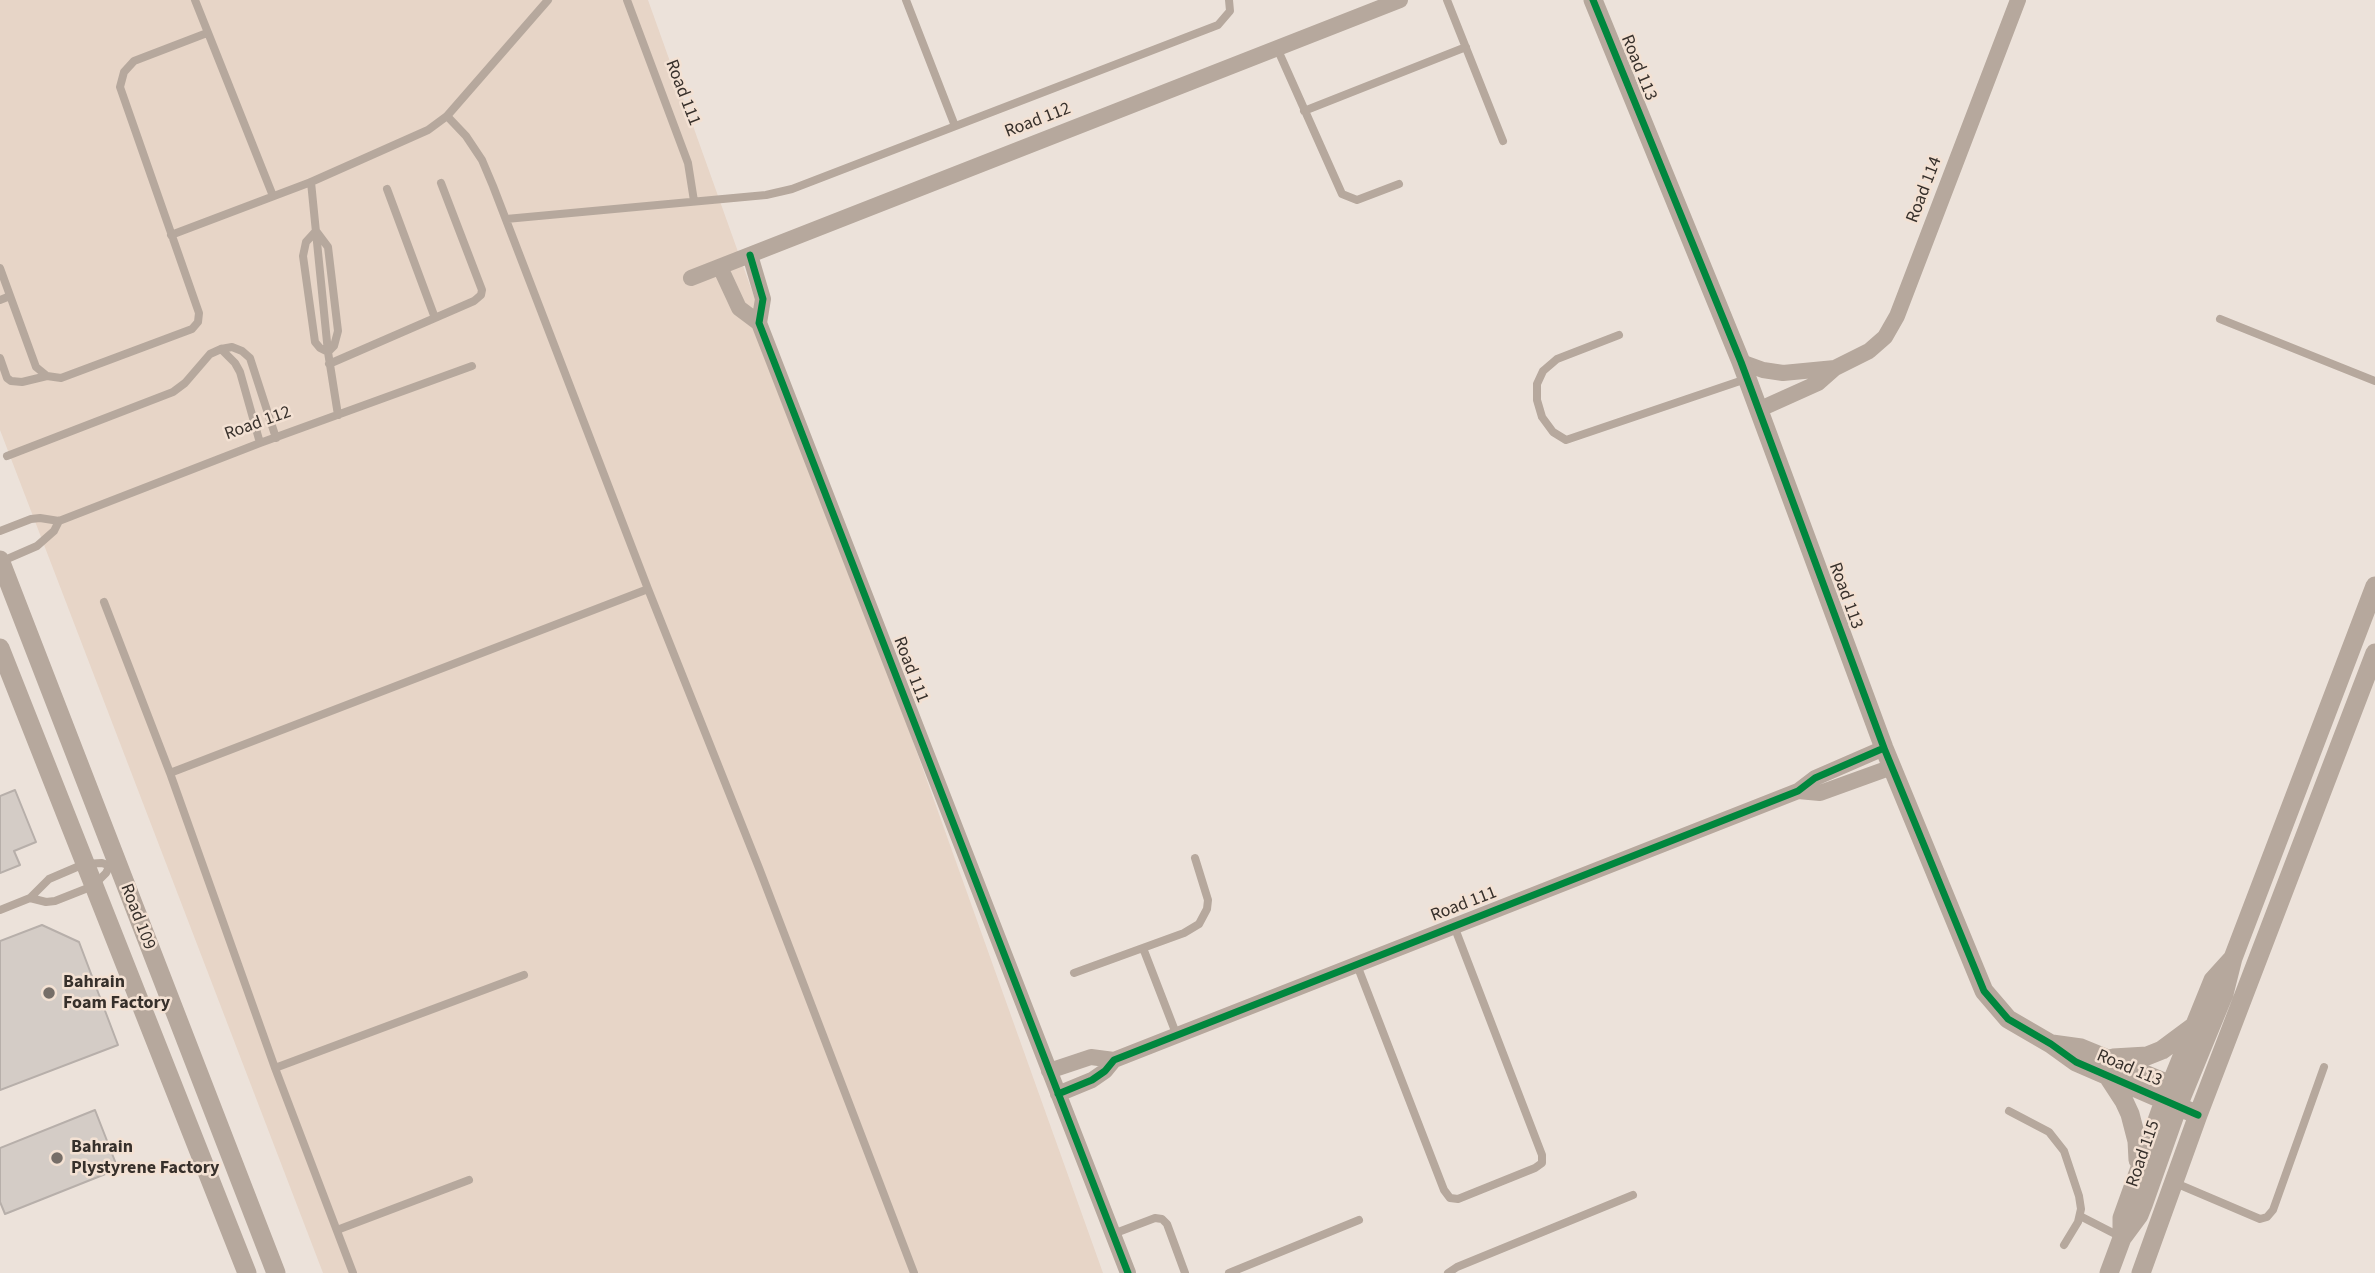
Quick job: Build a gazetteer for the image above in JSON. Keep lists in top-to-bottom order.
{
  "streets": {
    "street": [
      "Road 113",
      "Road 111",
      "Road 112",
      "Road 114",
      "Road 109",
      "Road 115"
    ]
  },
  "crossings": [
    ["Road 113", "Road 111"],
    ["Road 113", "Road 114"],
    ["Road 113", "Road 115"],
    ["Road 111", "Road 112"],
    ["Road 112", "Road 109"]
  ],
  "places": ["Bahrain Foam Factory", "Bahrain Plystyrene Factory"]
}
